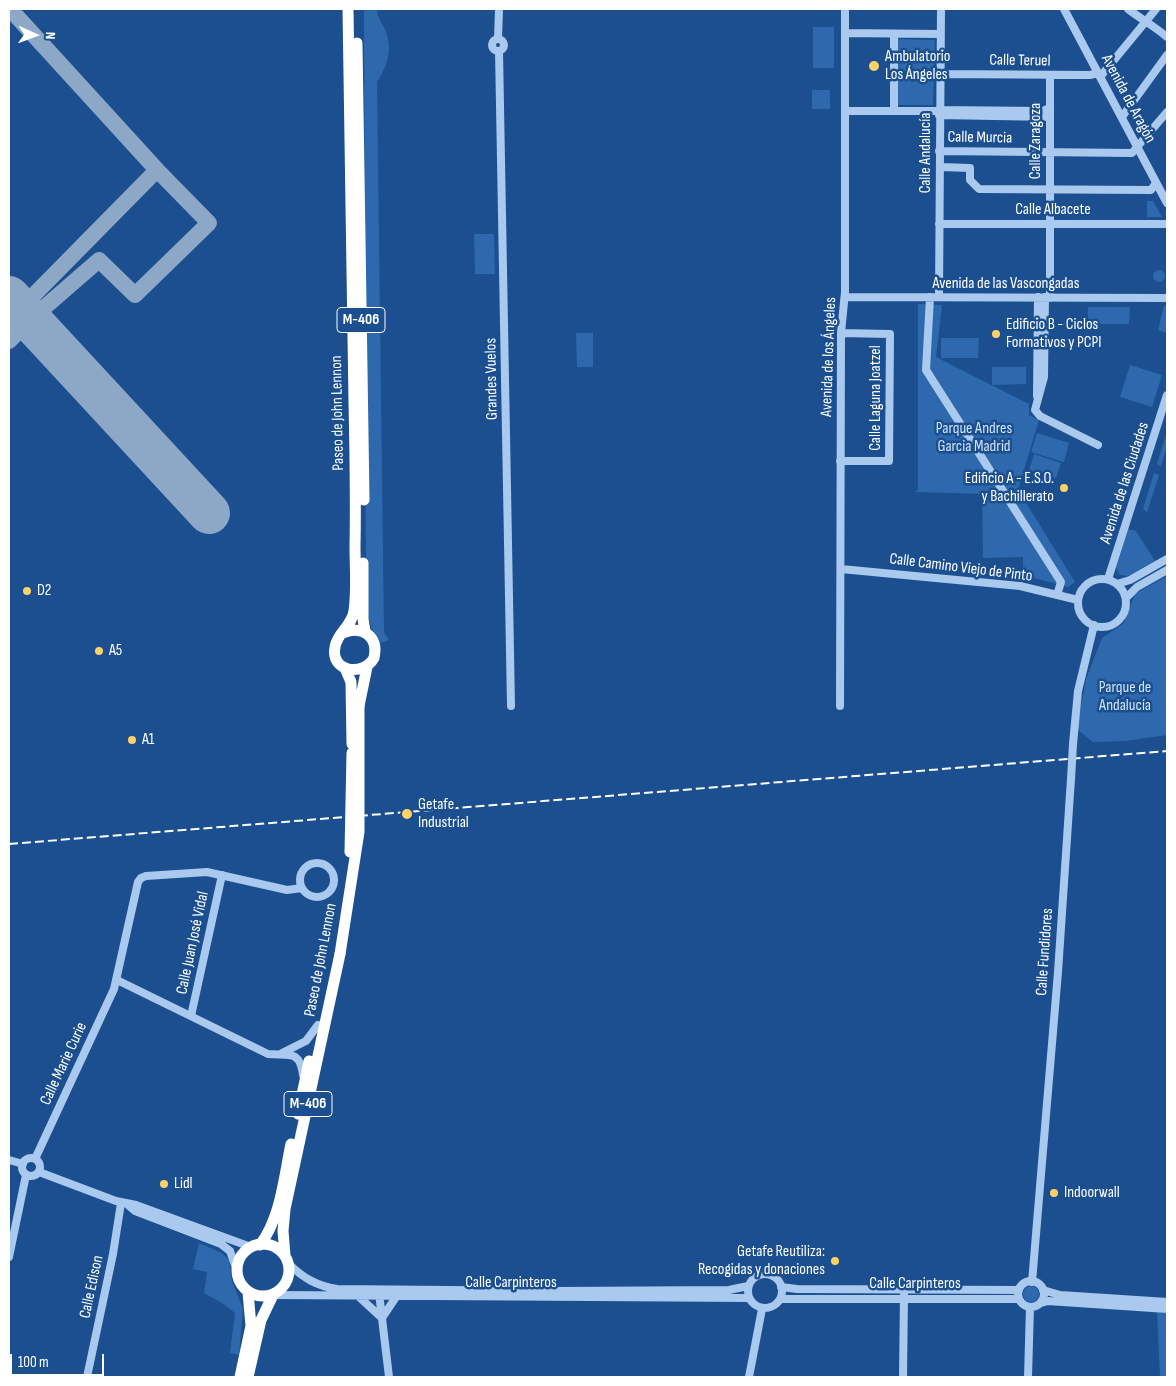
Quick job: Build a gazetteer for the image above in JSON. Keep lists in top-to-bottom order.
{
  "streets": {
    "highway": ["M-406", "Paseo de John Lennon"],
    "street": [
      "Calle Teruel",
      "Avenida de Aragón",
      "Calle Murcia",
      "Calle Zaragoza",
      "Calle Andalucía",
      "Calle Albacete",
      "Avenida de las Vascongadas",
      "Avenida de los Ángeles",
      "Grandes Vuelos",
      "Calle Laguna Joatzel",
      "Avenida de las Ciudades",
      "Calle Camino Viejo de Pinto",
      "Calle Juan José Vidal",
      "Calle Fundidores",
      "Calle Marie Curie",
      "Calle Carpinteros",
      "Calle Edison"
    ]
  },
  "crossings": [
    ["Calle Teruel", "Avenida de Aragón"],
    ["Calle Teruel", "Calle Zaragoza"],
    ["Calle Teruel", "Calle Andalucía"],
    ["Avenida de Aragón", "Calle Murcia"],
    ["Calle Murcia", "Calle Zaragoza"],
    ["Calle Murcia", "Calle Andalucía"],
    ["Calle Zaragoza", "Calle Albacete"],
    ["Calle Zaragoza", "Avenida de las Vascongadas"],
    ["Calle Andalucía", "Calle Albacete"],
    ["Calle Andalucía", "Avenida de las Vascongadas"],
    ["Avenida de las Vascongadas", "Avenida de los Ángeles"],
    ["M-406", "Paseo de John Lennon"],
    ["M-406", "Calle Carpinteros"],
    ["Avenida de los Ángeles", "Calle Laguna Joatzel"],
    ["Avenida de los Ángeles", "Calle Camino Viejo de Pinto"],
    ["Paseo de John Lennon", "Calle Carpinteros"],
    ["Avenida de las Ciudades", "Calle Camino Viejo de Pinto"],
    ["Avenida de las Ciudades", "Calle Fundidores"],
    ["Calle Camino Viejo de Pinto", "Calle Fundidores"],
    ["Calle Juan José Vidal", "Calle Marie Curie"],
    ["Calle Fundidores", "Calle Carpinteros"]
  ],
  "parks": ["Parque Andres Garcia Madrid", "Parque de Andalucía"],
  "places": [
    "Ambulatorio Los Ángeles",
    "Edificio B - Ciclos Formativos y PCPI",
    "Edificio A - E.S.O. y Bachillerato",
    "D2",
    "A5",
    "A1",
    "Getafe Industrial",
    "Lidl",
    "Indoorwall",
    "Getafe Reutiliza: Recogidas y donaciones"
  ],
  "scale_bar": "100 m",
  "north": "right"
}
